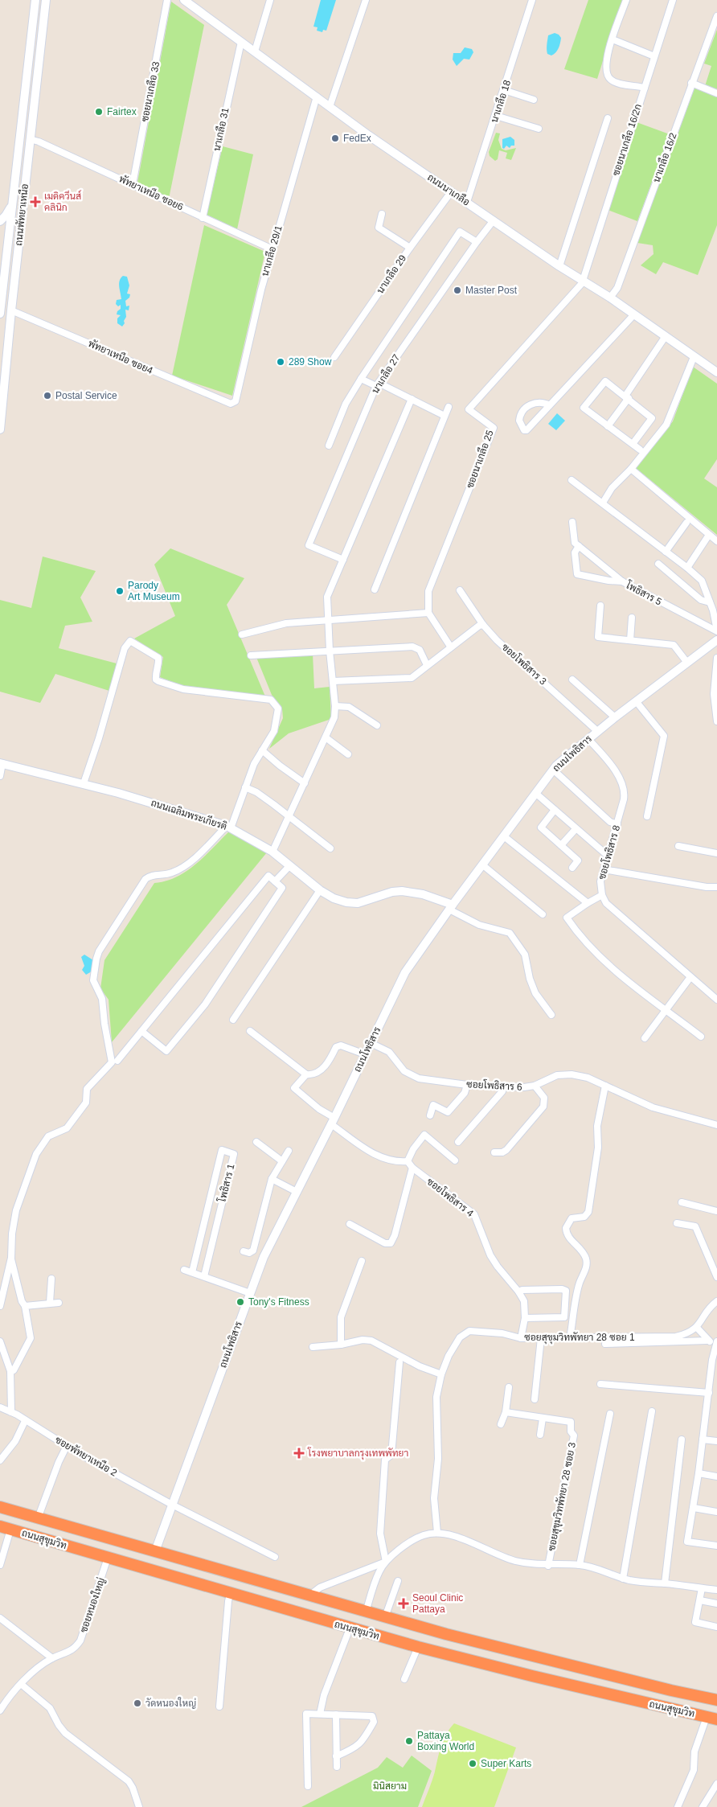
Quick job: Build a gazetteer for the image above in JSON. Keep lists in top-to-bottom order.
{
  "streets": {
    "highway": ["ถนนสุขุมวิท"],
    "street": [
      "ซอยนาเกลือ 33",
      "นาเกลือ 18",
      "นาเกลือ 31",
      "ซอยนาเกลือ 16/2ก",
      "นาเกลือ 16/2",
      "ถนนนาเกลือ",
      "พัทยาเหนือ ซอย6",
      "ถนนพัทยาเหนือ",
      "นาเกลือ 29/1",
      "นาเกลือ 29",
      "พัทยาเหนือ ซอย4",
      "นาเกลือ 27",
      "ซอยนาเกลือ 25",
      "โพธิสาร 5",
      "ซอยโพธิสาร 3",
      "ถนนโพธิสาร",
      "ถนนเฉลิมพระเกียรติ",
      "ซอยโพธิสาร 8",
      "ซอยโพธิสาร 6",
      "โพธิสาร 1",
      "ซอยโพธิสาร 4",
      "ซอยสุขุมวิทพัทยา 28 ซอย 1",
      "ซอยพัทยาเหนือ 2",
      "ซอยสุขุมวิทพัทยา 28 ซอย 3",
      "ซอยหนองใหญ่"
    ]
  },
  "crossings": [
    ["ซอยนาเกลือ 33", "พัทยาเหนือ ซอย6"],
    ["นาเกลือ 18", "ถนนนาเกลือ"],
    ["นาเกลือ 31", "ถนนนาเกลือ"],
    ["นาเกลือ 31", "พัทยาเหนือ ซอย6"],
    ["ซอยนาเกลือ 16/2ก", "ถนนนาเกลือ"],
    ["ซอยนาเกลือ 16/2ก", "ซอยนาเกลือ 25"],
    ["นาเกลือ 16/2", "ถนนนาเกลือ"],
    ["ถนนนาเกลือ", "นาเกลือ 29/1"],
    ["ถนนนาเกลือ", "นาเกลือ 29"],
    ["ถนนนาเกลือ", "นาเกลือ 27"],
    ["ถนนนาเกลือ", "ซอยนาเกลือ 25"],
    ["พัทยาเหนือ ซอย6", "ถนนพัทยาเหนือ"],
    ["พัทยาเหนือ ซอย6", "นาเกลือ 29/1"],
    ["ถนนพัทยาเหนือ", "พัทยาเหนือ ซอย4"],
    ["นาเกลือ 29/1", "พัทยาเหนือ ซอย4"],
    ["ซอยโพธิสาร 3", "ถนนโพธิสาร"],
    ["ถนนโพธิสาร", "ถนนเฉลิมพระเกียรติ"],
    ["ถนนโพธิสาร", "ซอยโพธิสาร 8"],
    ["ถนนโพธิสาร", "ซอยโพธิสาร 6"],
    ["ถนนโพธิสาร", "ซอยพัทยาเหนือ 2"],
    ["ถนนโพธิสาร", "ถนนสุขุมวิท"],
    ["ซอยโพธิสาร 4", "ซอยสุขุมวิทพัทยา 28 ซอย 1"],
    ["ถนนสุขุมวิท", "ซอยหนองใหญ่"]
  ],
  "parks": ["มินิสยาม"],
  "places": {
    "other": [
      "Fairtex",
      "FedEx",
      "Master Post",
      "289 Show",
      "Postal Service",
      "Parody Art Museum",
      "Tony's Fitness",
      "วัดหนองใหญ่",
      "Pattaya Boxing World",
      "Super Karts"
    ],
    "health": ["เมดิควีนส์ คลินิก", "โรงพยาบาลกรุงเทพพัทยา", "Seoul Clinic Pattaya"]
  }
}
